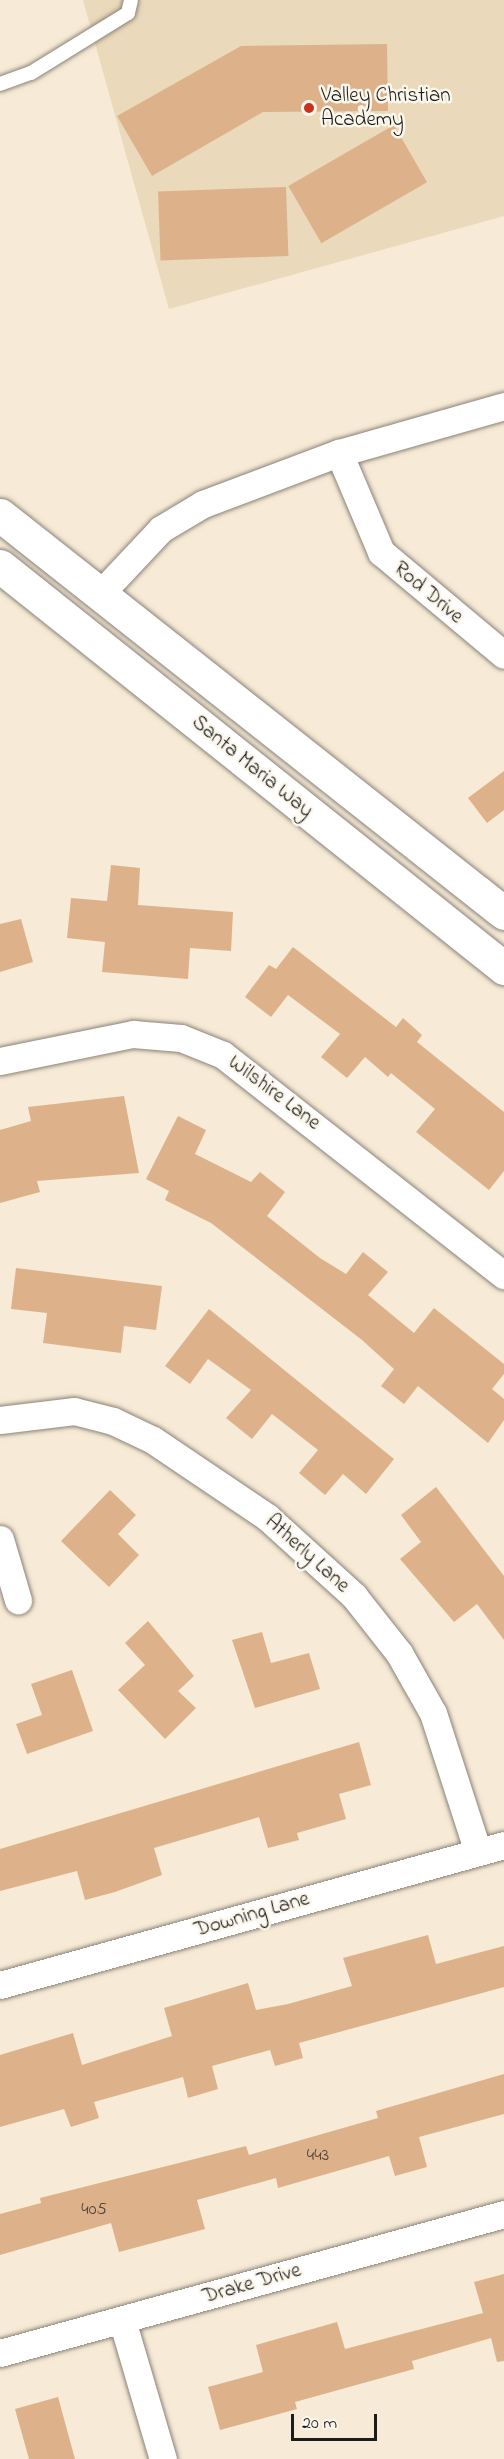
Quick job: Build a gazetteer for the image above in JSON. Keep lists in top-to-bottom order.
{
  "streets": {
    "main road": ["Santa Maria Way"],
    "street": [
      "Rod Drive",
      "Wilshire Lane",
      "Atherly Lane",
      "Downing Lane",
      "Drake Drive"
    ]
  },
  "crossings": [
    ["Atherly Lane", "Downing Lane"]
  ],
  "places": ["Valley Christian Academy"],
  "house_numbers": ["443", "405"],
  "scale_bar": "20 m"
}
